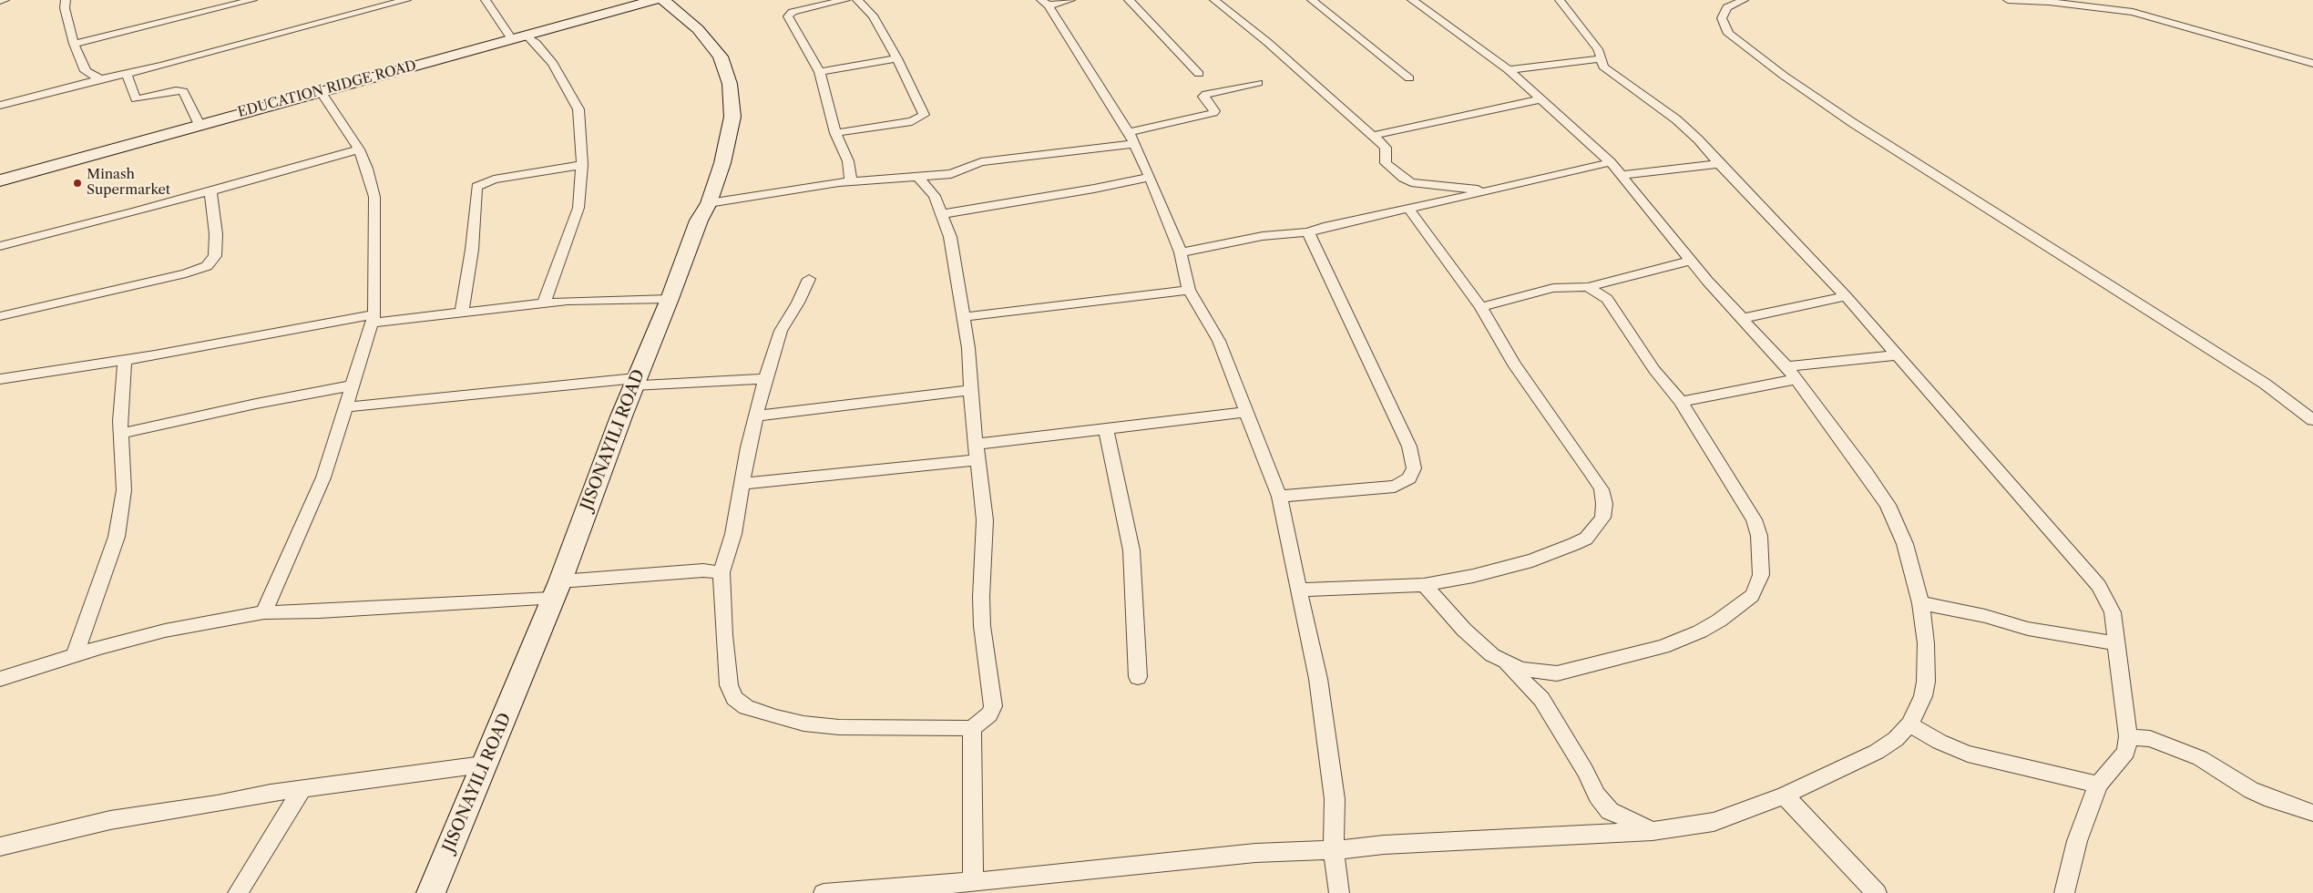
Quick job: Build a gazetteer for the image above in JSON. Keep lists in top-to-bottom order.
{
  "streets": {
    "street": ["EDUCATION RIDGE ROAD", "JISONAYILI ROAD"]
  },
  "places": ["Minash Supermarket"]
}
